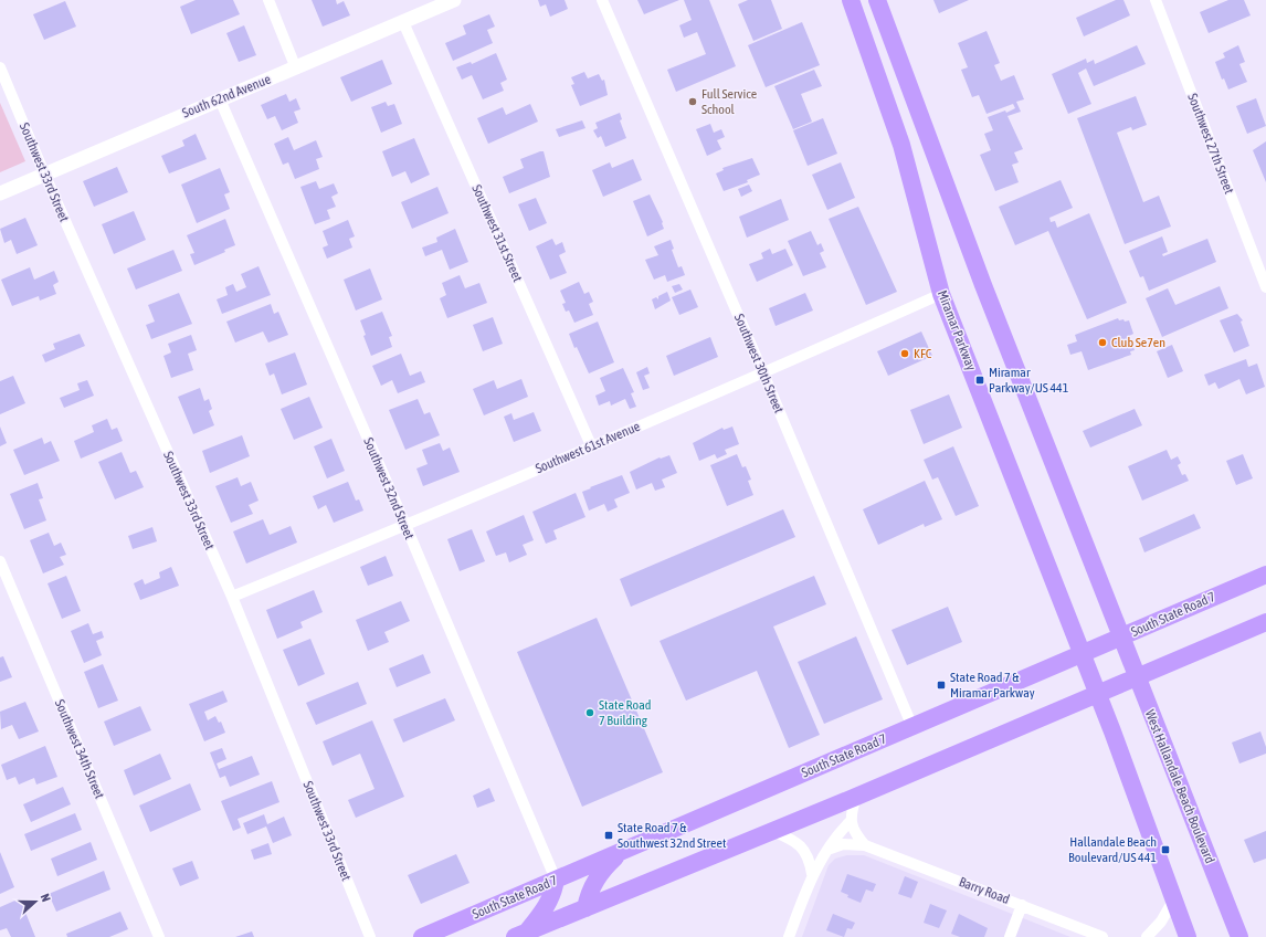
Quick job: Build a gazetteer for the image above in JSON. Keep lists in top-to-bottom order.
{
  "streets": {
    "main road": ["Miramar Parkway", "South State Road 7", "West Hallandale Beach Boulevard"],
    "street": [
      "South 62nd Avenue",
      "Southwest 27th Street",
      "Southwest 33rd Street",
      "Southwest 31st Street",
      "Southwest 30th Street",
      "Southwest 61st Avenue",
      "Southwest 32nd Street",
      "Southwest 34th Street",
      "Barry Road"
    ]
  },
  "crossings": [
    ["South 62nd Avenue", "Southwest 33rd Street"],
    ["South 62nd Avenue", "Southwest 31st Street"],
    ["South 62nd Avenue", "Southwest 32nd Street"],
    ["Southwest 33rd Street", "Southwest 61st Avenue"],
    ["Southwest 31st Street", "Southwest 61st Avenue"],
    ["Miramar Parkway", "Southwest 61st Avenue"],
    ["Miramar Parkway", "South State Road 7"],
    ["Southwest 30th Street", "Southwest 61st Avenue"],
    ["Southwest 30th Street", "South State Road 7"],
    ["Southwest 61st Avenue", "Southwest 32nd Street"],
    ["Southwest 32nd Street", "South State Road 7"],
    ["South State Road 7", "West Hallandale Beach Boulevard"]
  ],
  "places": {
    "other": [
      "Full Service School",
      "Club Se7en",
      "KFC",
      "State Road 7 Building"
    ],
    "transit": [
      "Miramar Parkway/US 441",
      "State Road 7 & Miramar Parkway",
      "State Road 7 & Southwest 32nd Street",
      "Hallandale Beach Boulevard/US 441"
    ]
  },
  "north": "right"
}
